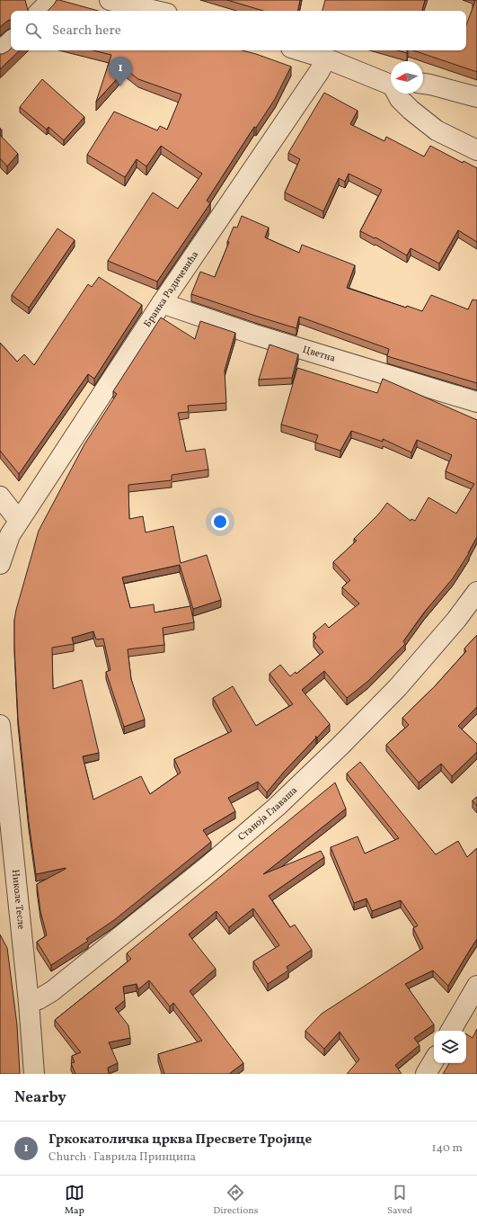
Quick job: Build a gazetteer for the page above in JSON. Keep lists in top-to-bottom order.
{
  "streets": {
    "street": [
      "Бранка Радичевића",
      "Цветна",
      "Станоја Главаша",
      "Николе Тесле"
    ]
  },
  "crossings": [
    ["Бранка Радичевића", "Цветна"],
    ["Станоја Главаша", "Николе Тесле"]
  ],
  "north": "left",
  "page": {
    "search": "Search here",
    "pins": "1",
    "heading": "Nearby",
    "list": [
      {
        "mark": "1",
        "name": "Гркокатоличка црква Пресвете Тројице",
        "note": "Church · Гаврила Принципа",
        "value": "140 m"
      }
    ],
    "nav": ["Map", "Directions", "Saved"]
  }
}
